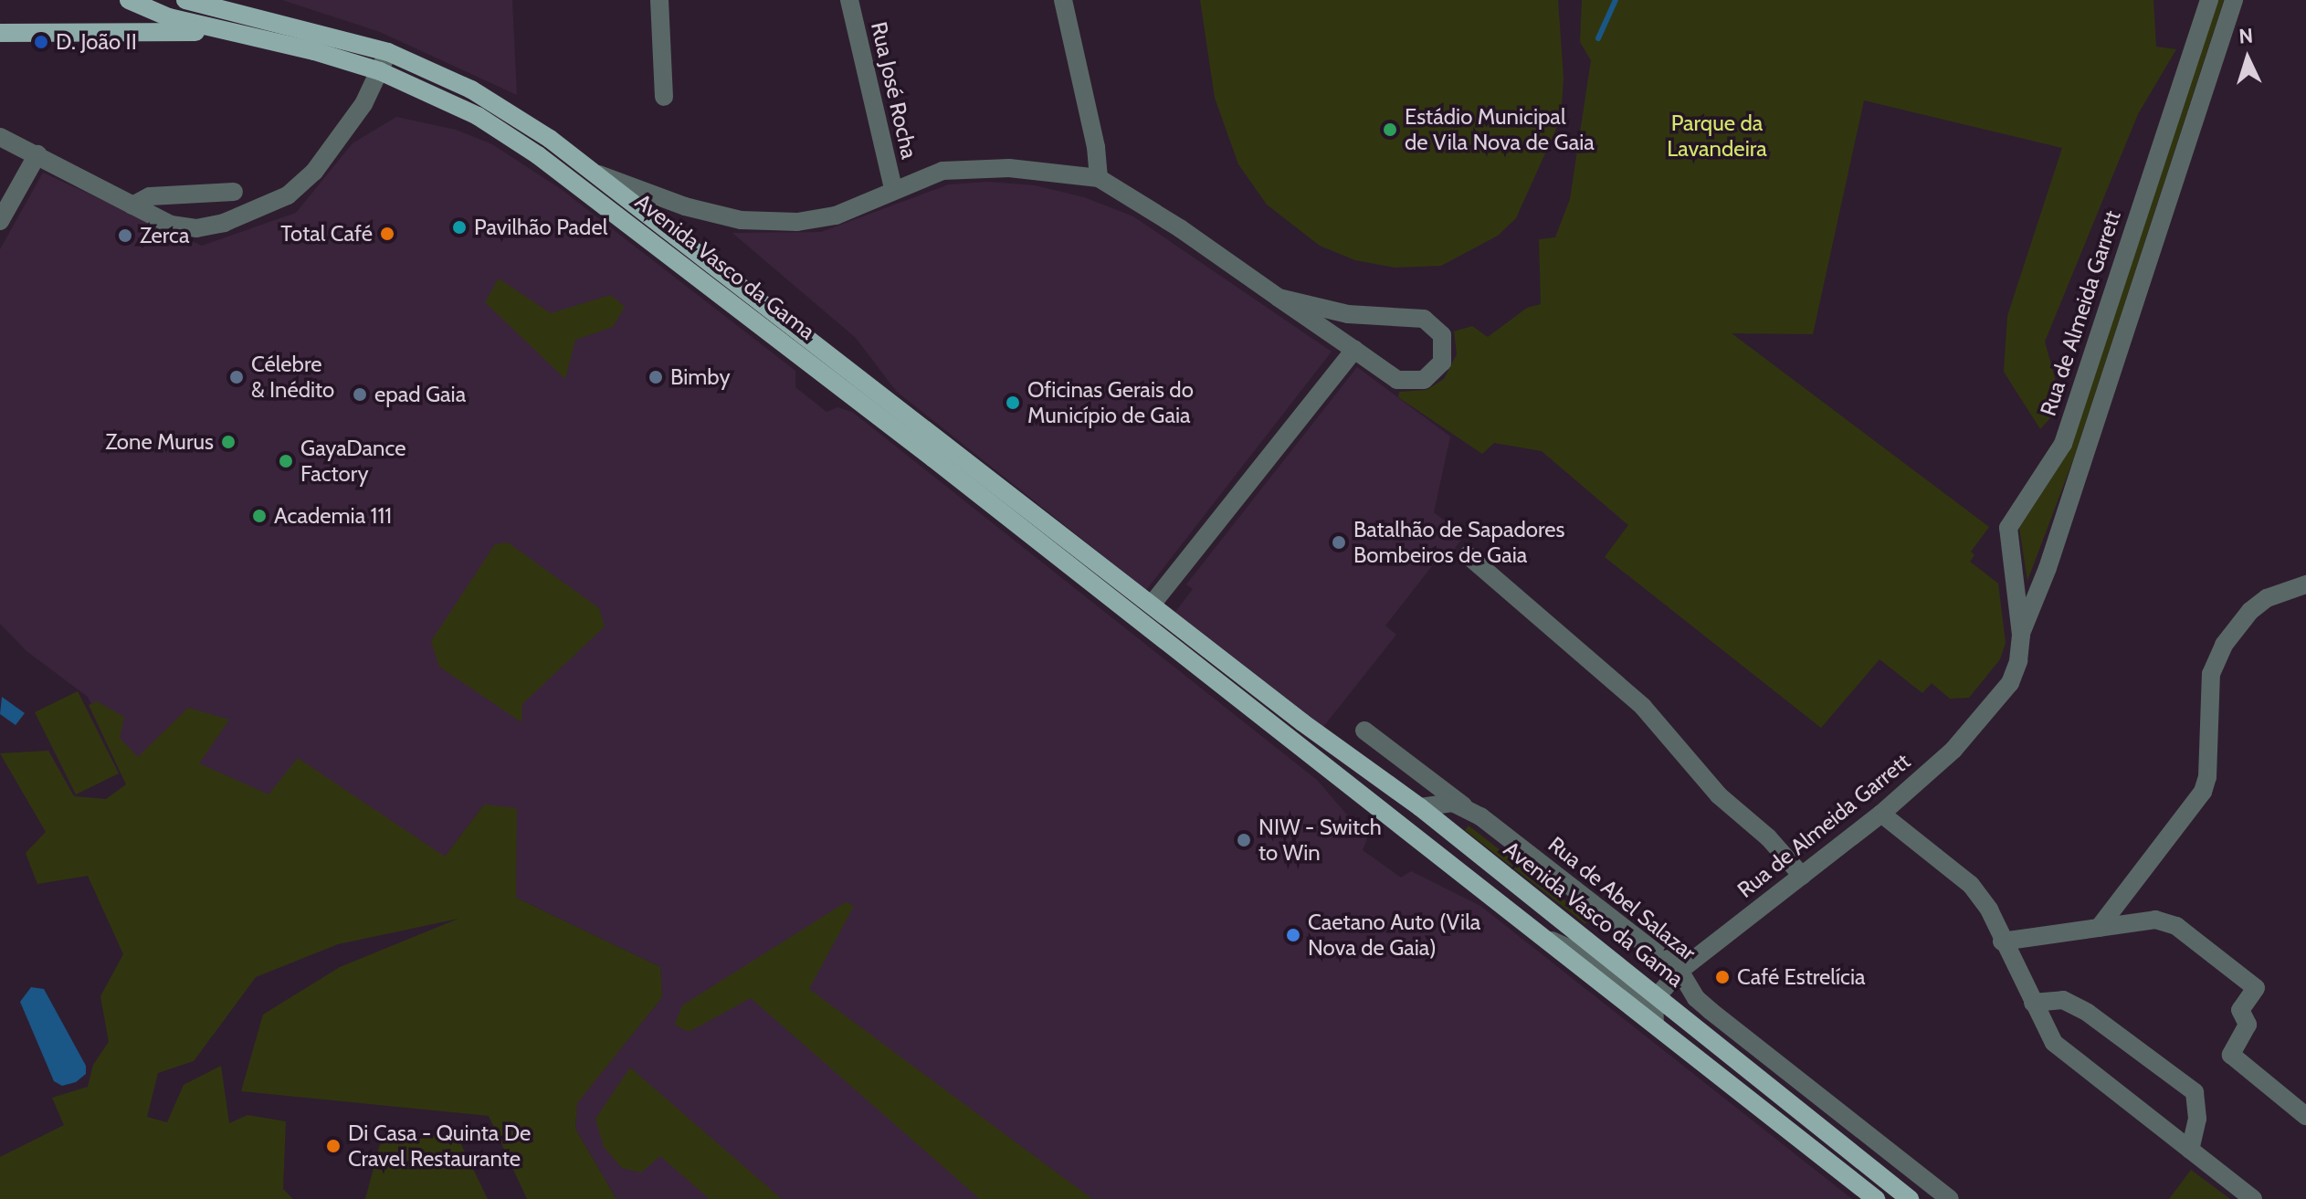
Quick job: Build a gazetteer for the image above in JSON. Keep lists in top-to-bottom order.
{
  "streets": {
    "main road": ["Avenida Vasco da Gama"],
    "street": ["Rua José Rocha", "Rua de Almeida Garrett", "Rua de Abel Salazar"]
  },
  "crossings": [
    ["Rua José Rocha", "Avenida Vasco da Gama"],
    ["Avenida Vasco da Gama", "Rua de Almeida Garrett"],
    ["Rua de Almeida Garrett", "Rua de Abel Salazar"]
  ],
  "parks": ["Parque da Lavandeira"],
  "places": [
    "D. João II",
    "Estádio Municipal de Vila Nova de Gaia",
    "Pavilhão Padel",
    "Total Café",
    "Zerca",
    "Célebre & Inédito",
    "Bimby",
    "epad Gaia",
    "Oficinas Gerais do Município de Gaia",
    "Zone Murus",
    "GayaDance Factory",
    "Academia 111",
    "Batalhão de Sapadores Bombeiros de Gaia",
    "NIW - Switch to Win",
    "Caetano Auto (Vila Nova de Gaia)",
    "Café Estrelícia",
    "Di Casa - Quinta De Cravel Restaurante"
  ],
  "north": "top"
}
